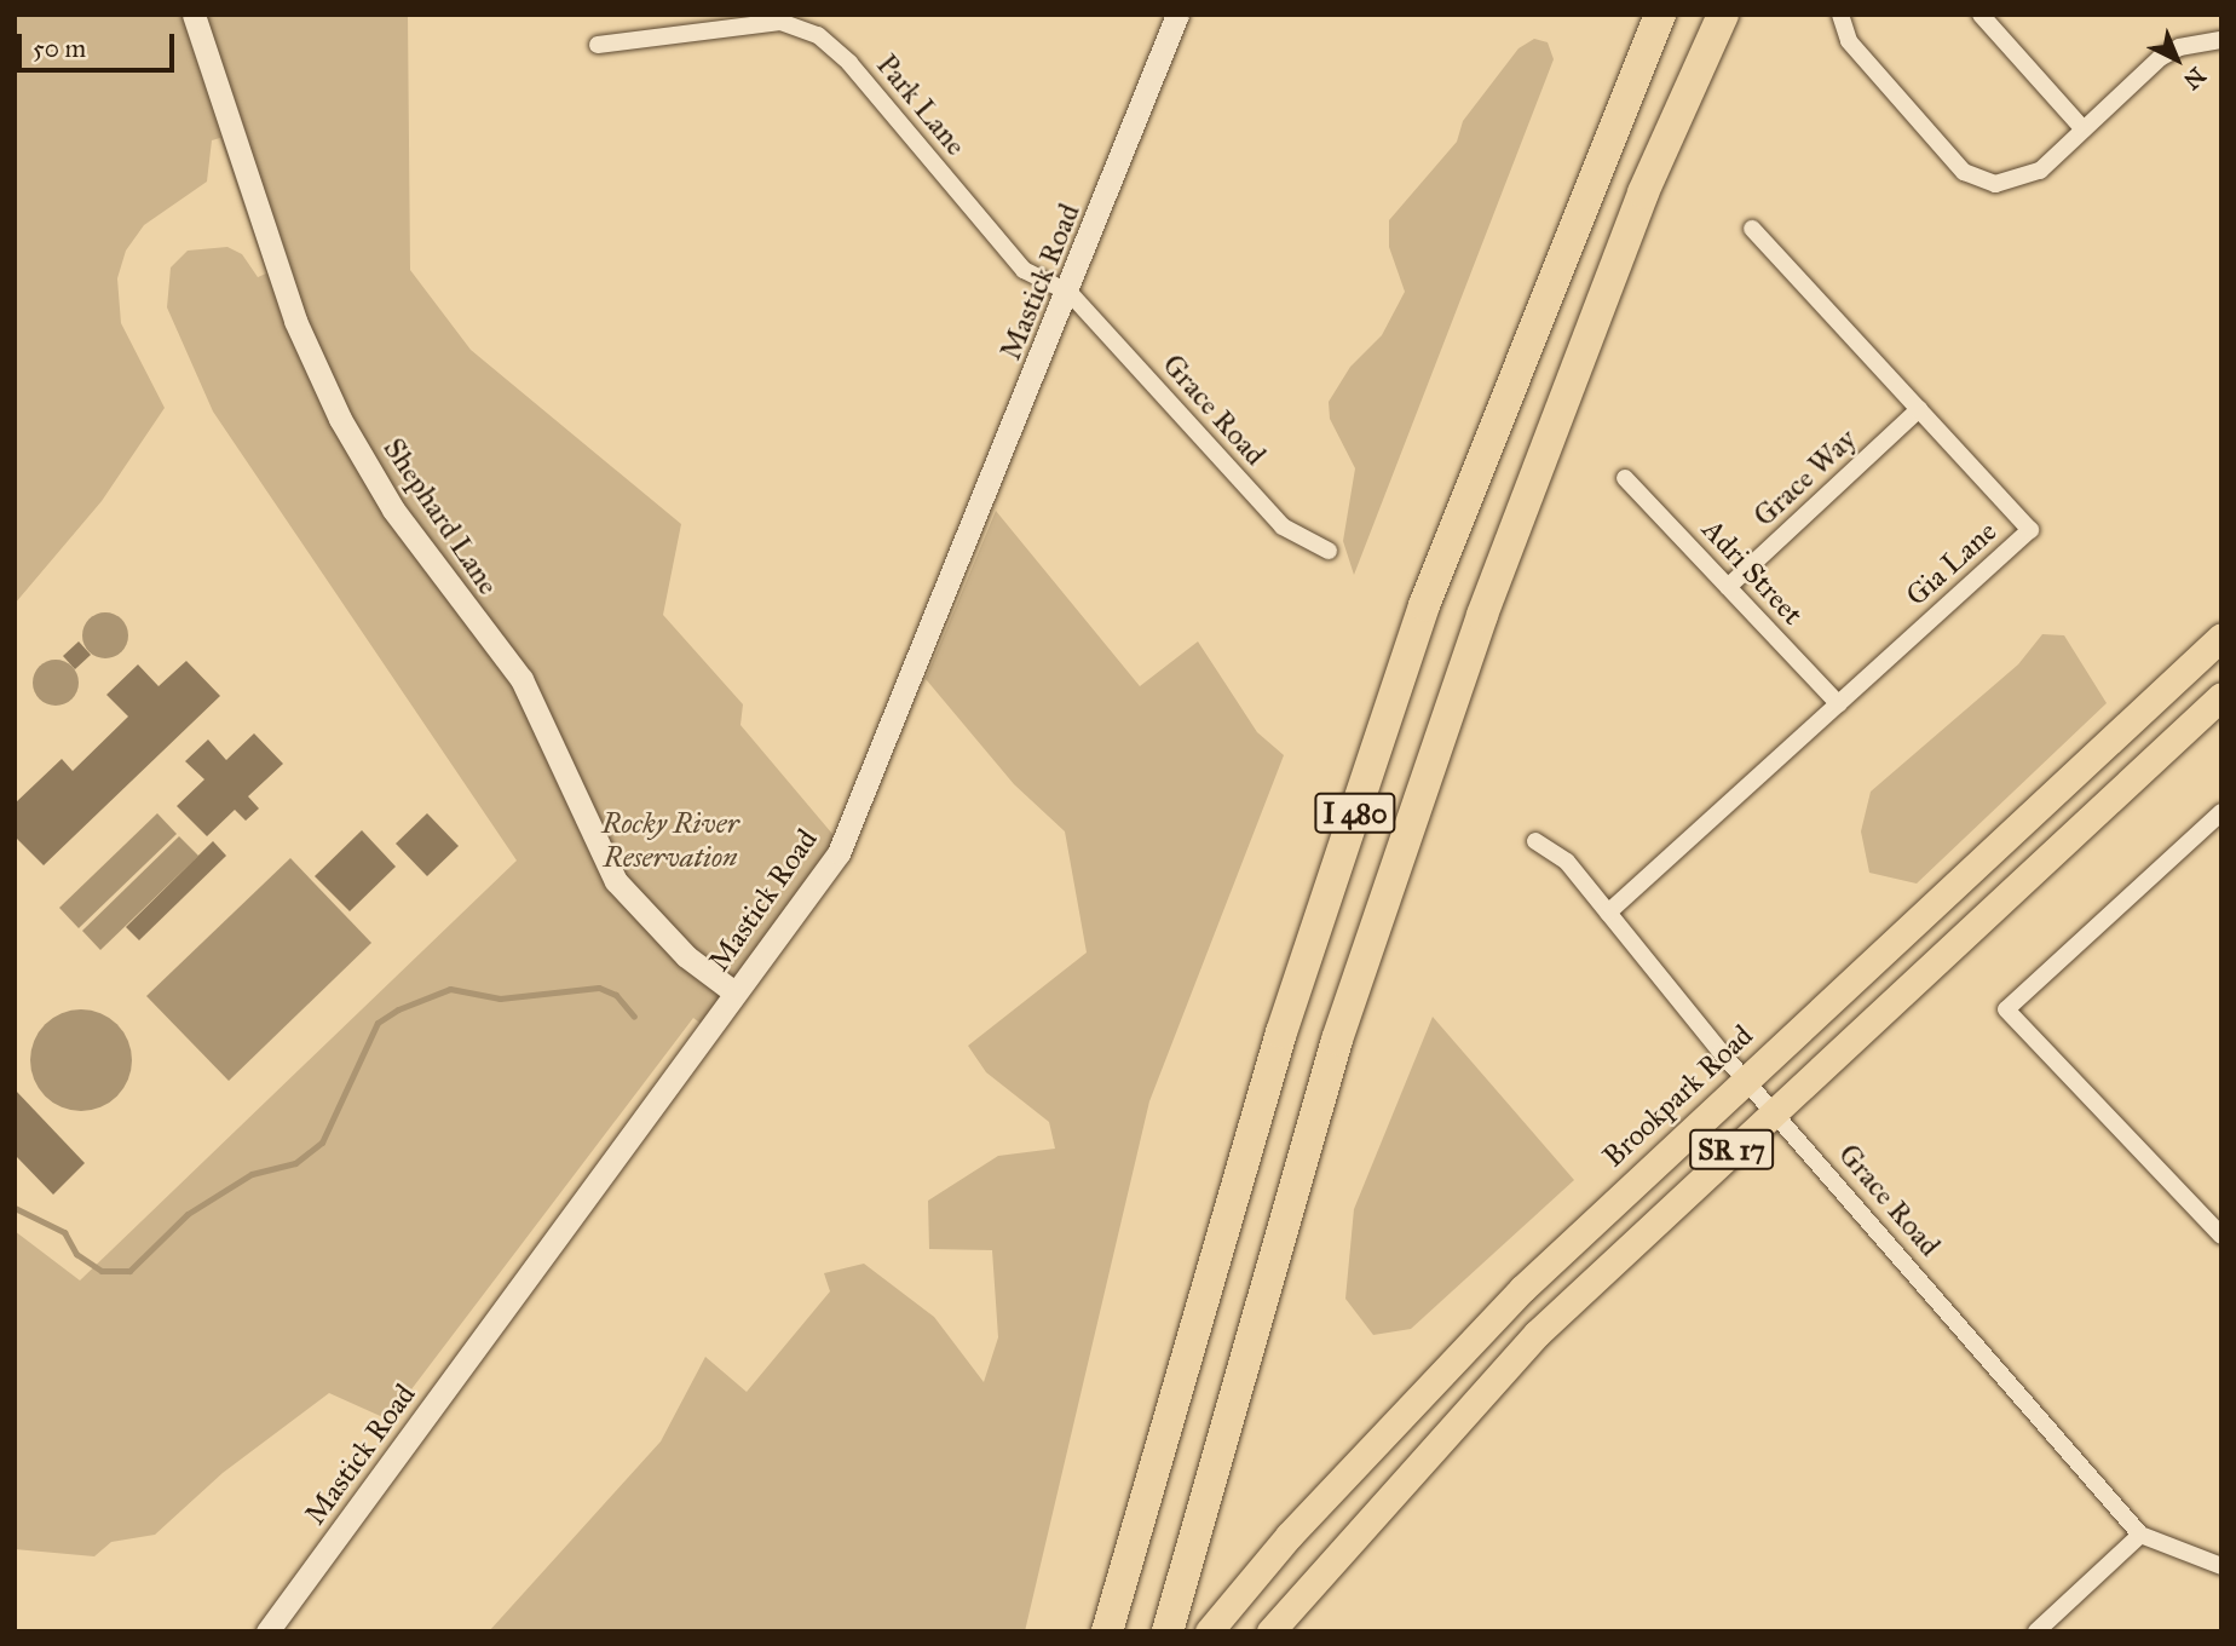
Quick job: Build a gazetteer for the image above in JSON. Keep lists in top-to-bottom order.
{
  "streets": {
    "highway": ["I 480"],
    "main road": ["Brookpark Road", "SR 17"],
    "street": [
      "Park Lane",
      "Mastick Road",
      "Grace Road",
      "Grace Way",
      "Shephard Lane",
      "Gia Lane",
      "Adri Street"
    ]
  },
  "crossings": [
    ["Park Lane", "Mastick Road"],
    ["Park Lane", "Grace Road"],
    ["Mastick Road", "Grace Road"],
    ["Mastick Road", "Shephard Lane"],
    ["Grace Road", "Gia Lane"],
    ["Grace Road", "Brookpark Road"],
    ["Grace Road", "SR 17"],
    ["Grace Way", "Gia Lane"],
    ["Grace Way", "Adri Street"],
    ["Gia Lane", "Adri Street"]
  ],
  "parks": ["Rocky River Reservation"],
  "scale_bar": "50 m",
  "north": "bottom right"
}
